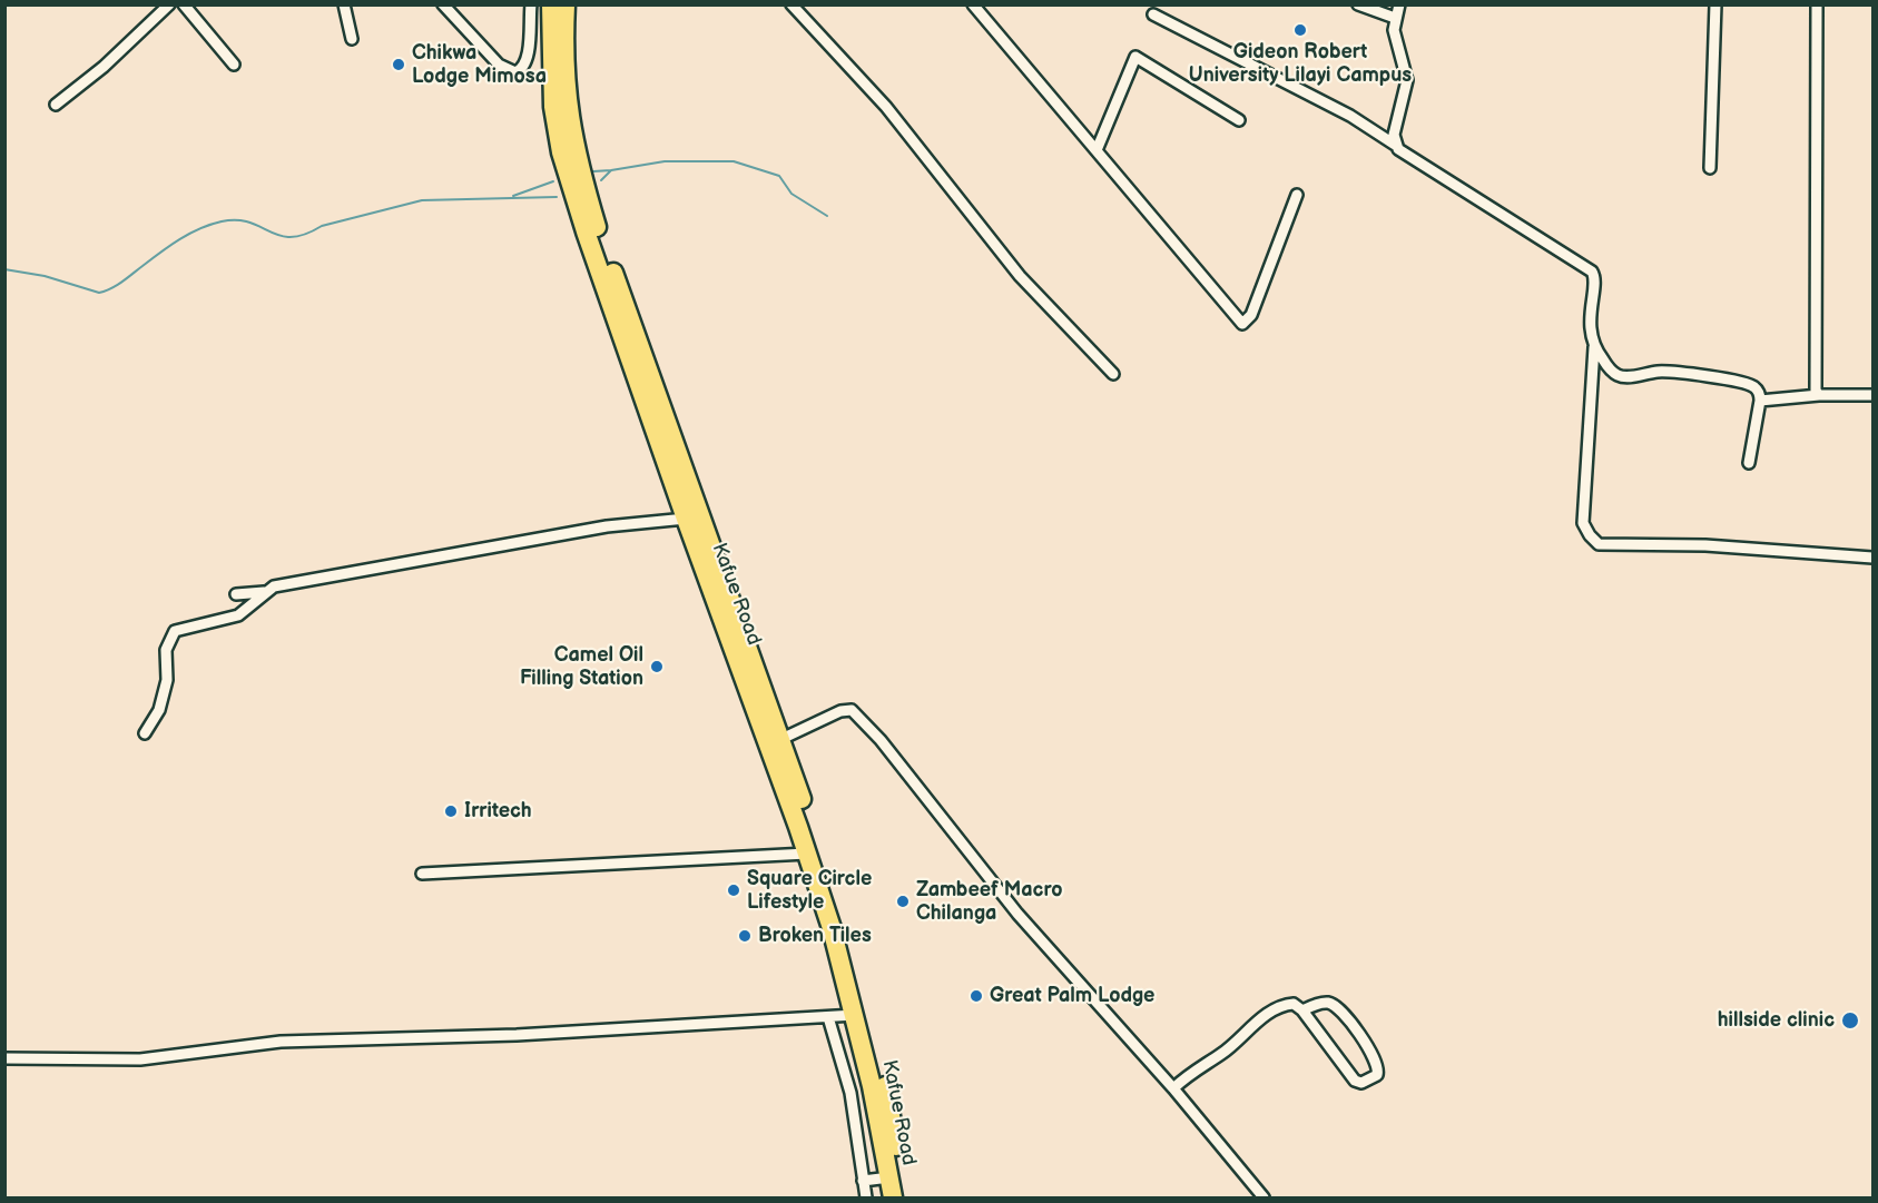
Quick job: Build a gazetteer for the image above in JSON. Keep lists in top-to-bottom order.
{
  "streets": {
    "highway": ["Kafue Road"]
  },
  "places": [
    "Gideon Robert University Lilayi Campus",
    "Chikwa Lodge Mimosa",
    "Camel Oil Filling Station",
    "Irritech",
    "Square Circle Lifestyle",
    "Zambeef Macro Chilanga",
    "Broken Tiles",
    "Great Palm Lodge",
    "hillside clinic"
  ]
}
